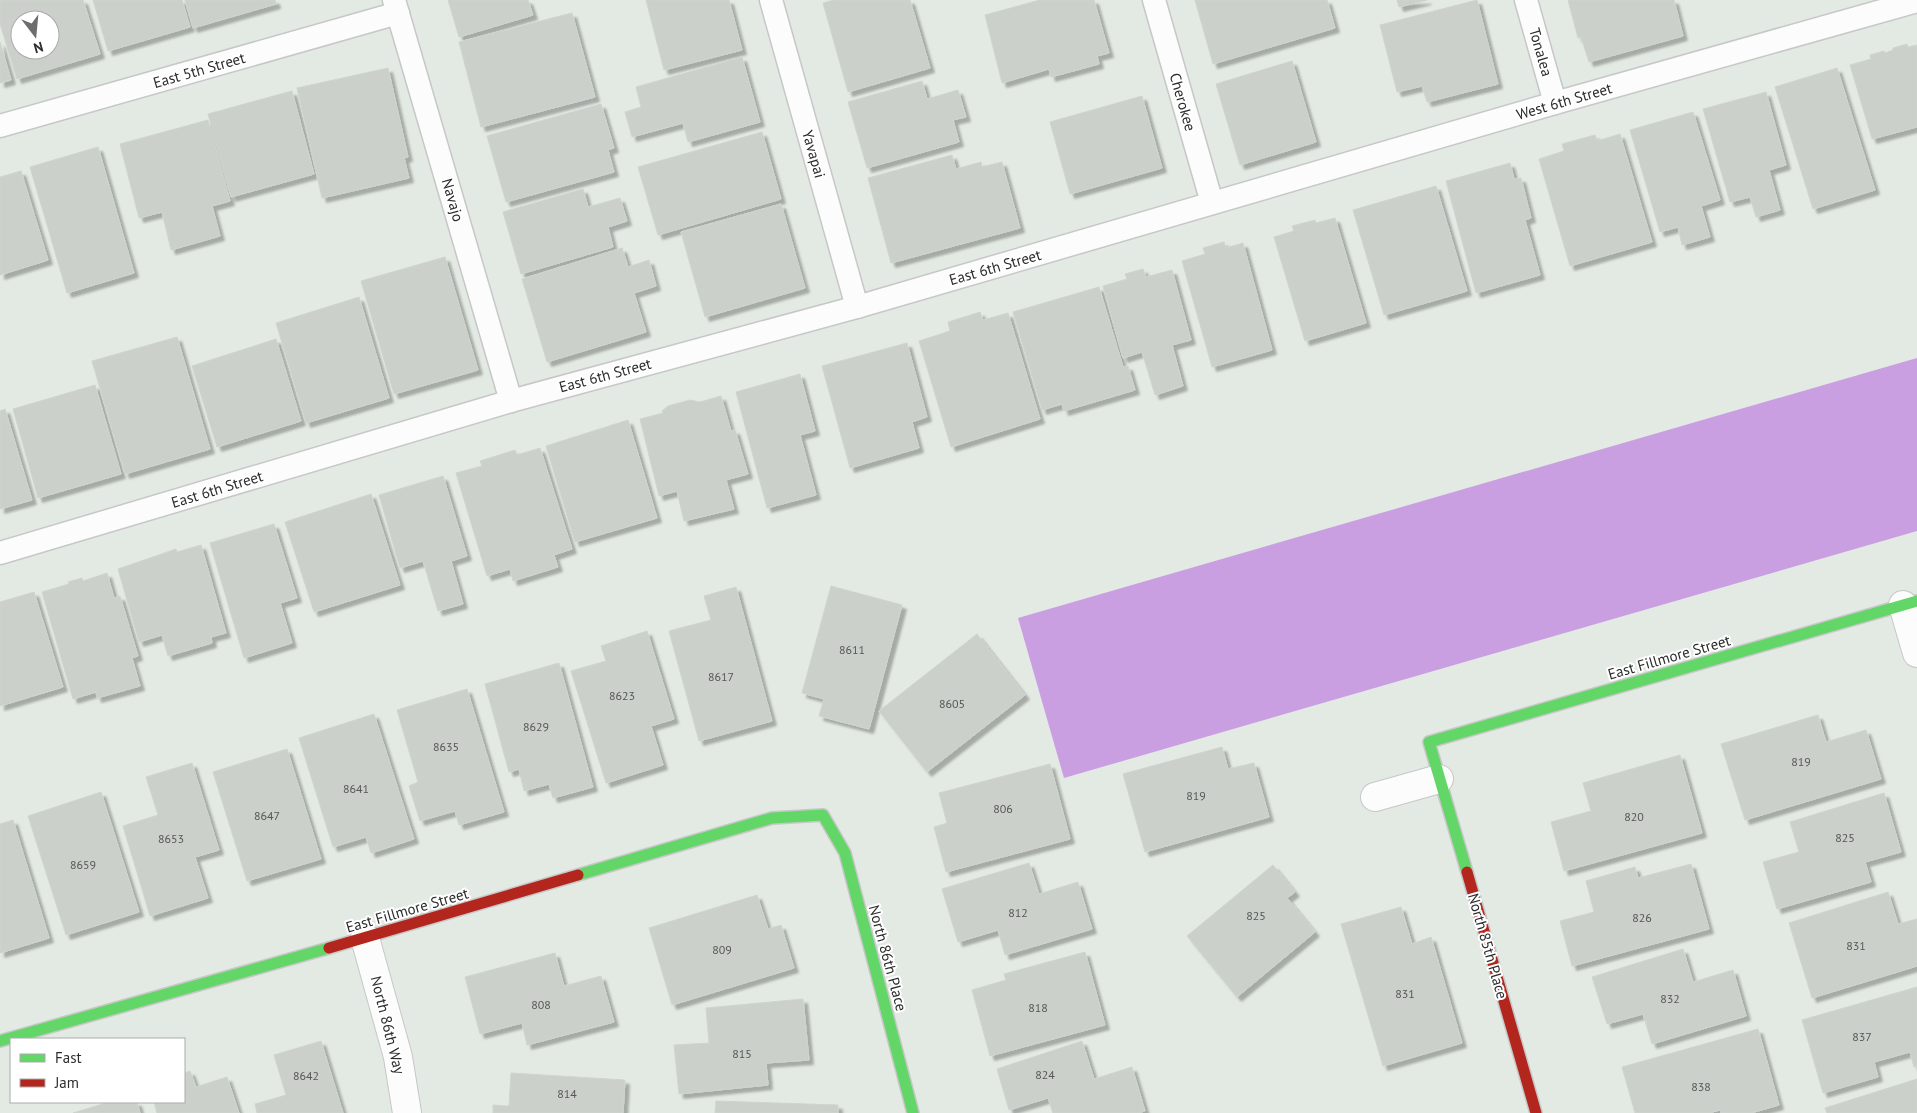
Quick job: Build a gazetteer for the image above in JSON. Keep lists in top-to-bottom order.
{
  "streets": {
    "street": [
      "East Fillmore Street",
      "North 85th Place",
      "North 86th Place",
      "North 86th Way"
    ],
    "lane": [
      "Tonalea",
      "East 5th Street",
      "West 6th Street",
      "Cherokee",
      "Yavapai",
      "Navajo",
      "East 6th Street"
    ]
  },
  "crossings": [
    ["Tonalea", "West 6th Street"],
    ["East 5th Street", "Navajo"],
    ["West 6th Street", "Cherokee"],
    ["West 6th Street", "East 6th Street"],
    ["Cherokee", "East 6th Street"],
    ["Yavapai", "East 6th Street"],
    ["Navajo", "East 6th Street"],
    ["East Fillmore Street", "North 85th Place"],
    ["East Fillmore Street", "North 86th Place"],
    ["East Fillmore Street", "North 86th Way"]
  ],
  "house_numbers": [
    "8611",
    "8617",
    "8623",
    "8605",
    "8629",
    "8635",
    "819",
    "8641",
    "819",
    "806",
    "8647",
    "820",
    "825",
    "8653",
    "8659",
    "812",
    "825",
    "826",
    "831",
    "809",
    "831",
    "832",
    "808",
    "818",
    "837",
    "815",
    "824",
    "8642",
    "838",
    "814"
  ],
  "legend": ["Fast", "Jam"],
  "north": "bottom"
}
